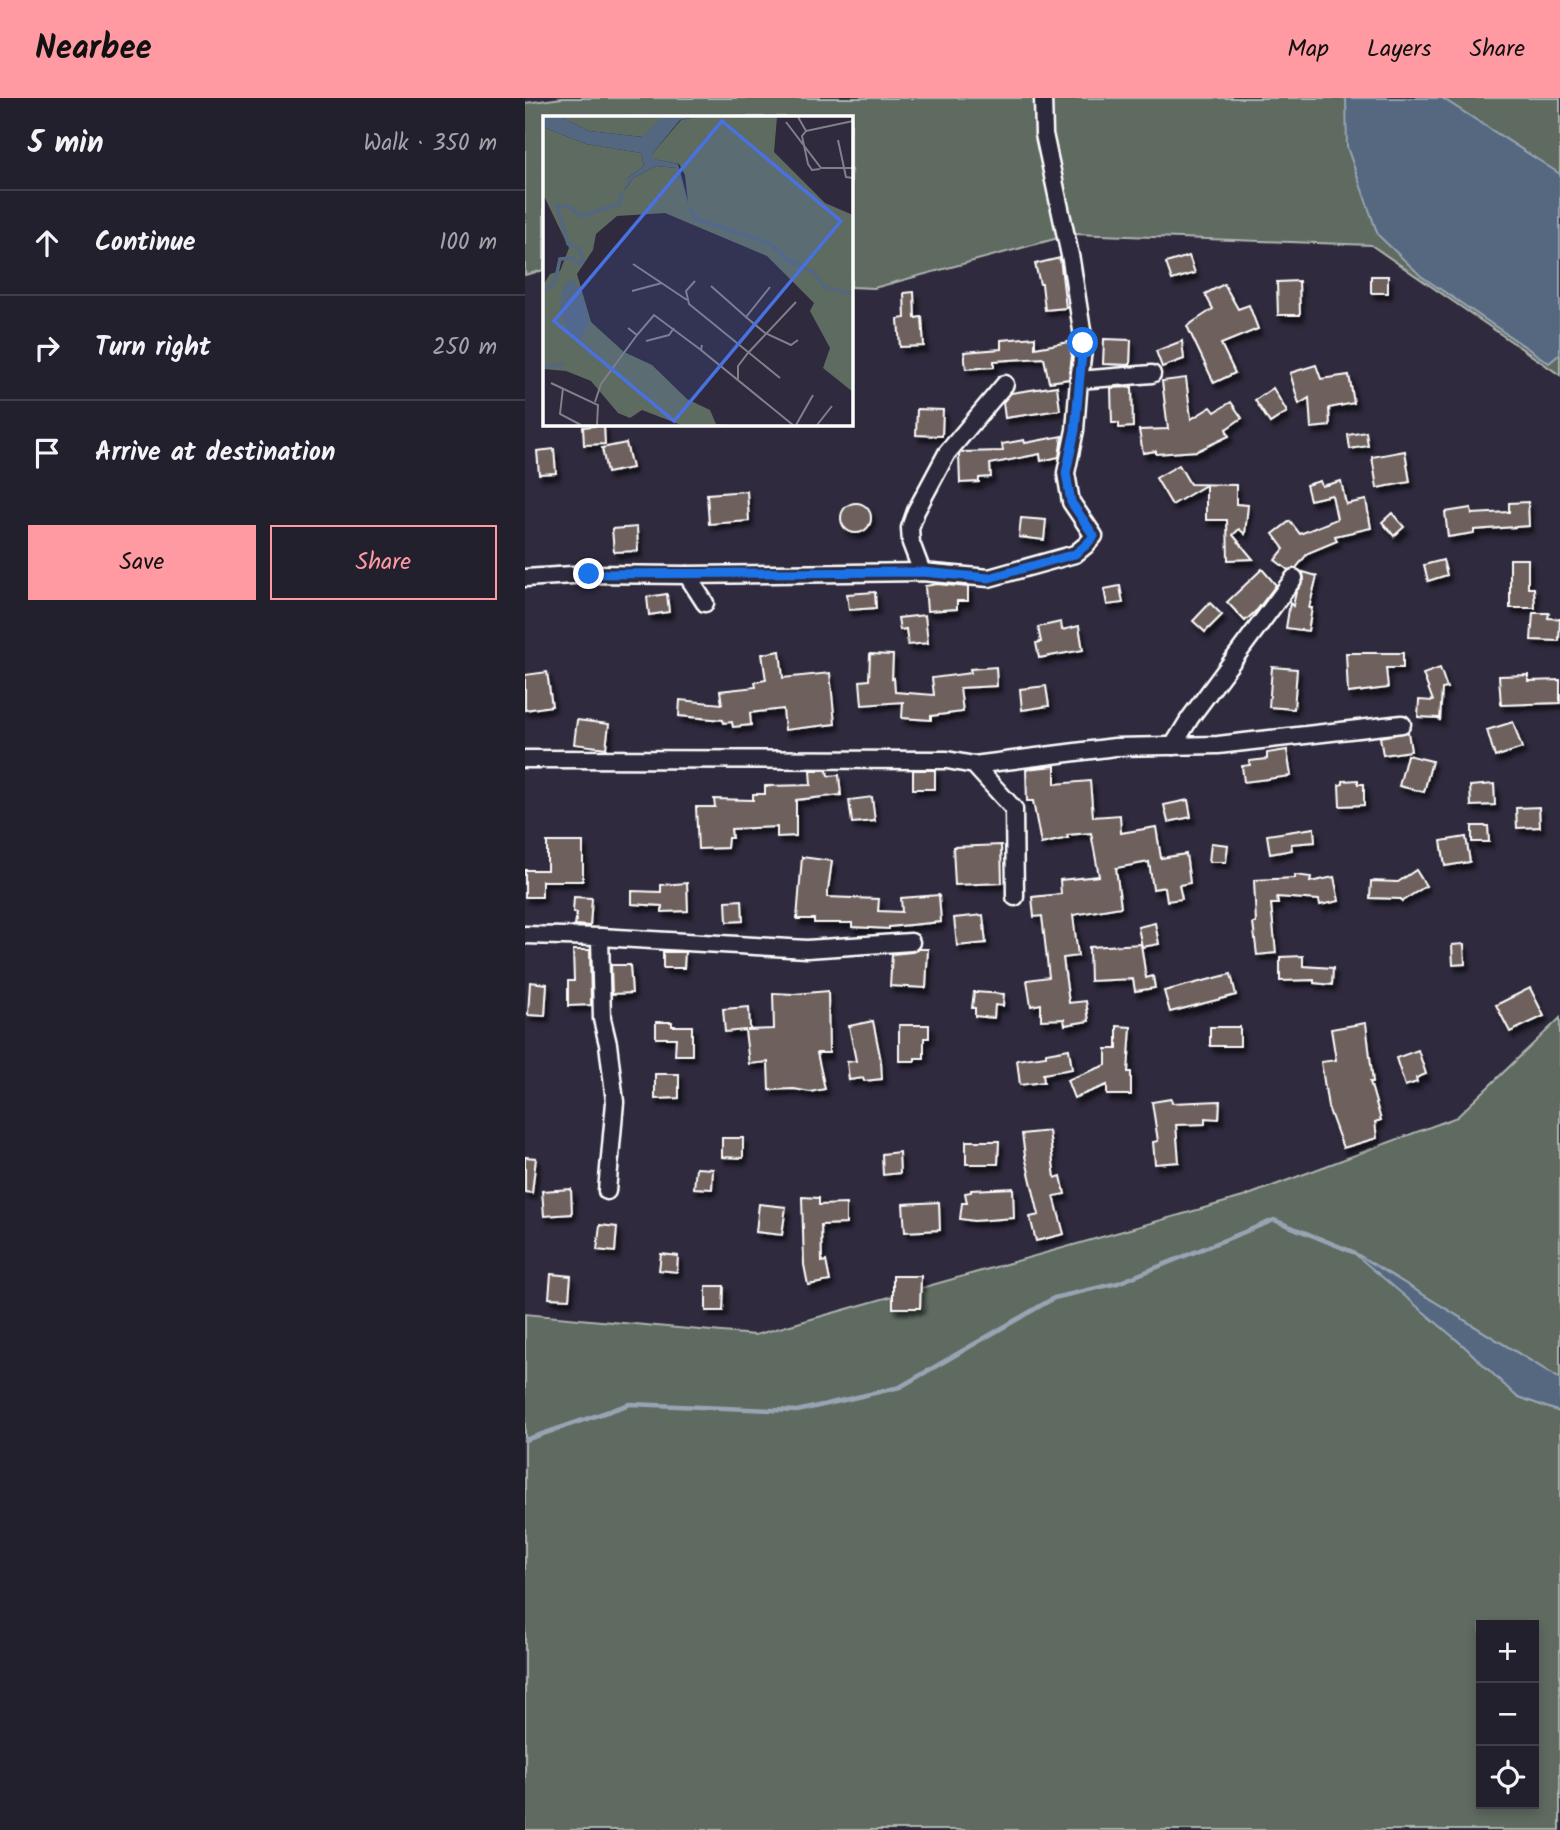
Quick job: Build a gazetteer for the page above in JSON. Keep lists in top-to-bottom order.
{
  "page": {
    "header": "Nearbee",
    "nav": ["Map", "Layers", "Share"],
    "heading": ["5 min", "Walk · 350 m"],
    "list": [
      ["Continue", "100 m"],
      ["Turn right", "250 m"],
      "Arrive at destination"
    ],
    "buttons": ["Save", "Share"],
    "map_buttons": ["+", "−"]
  }
}
